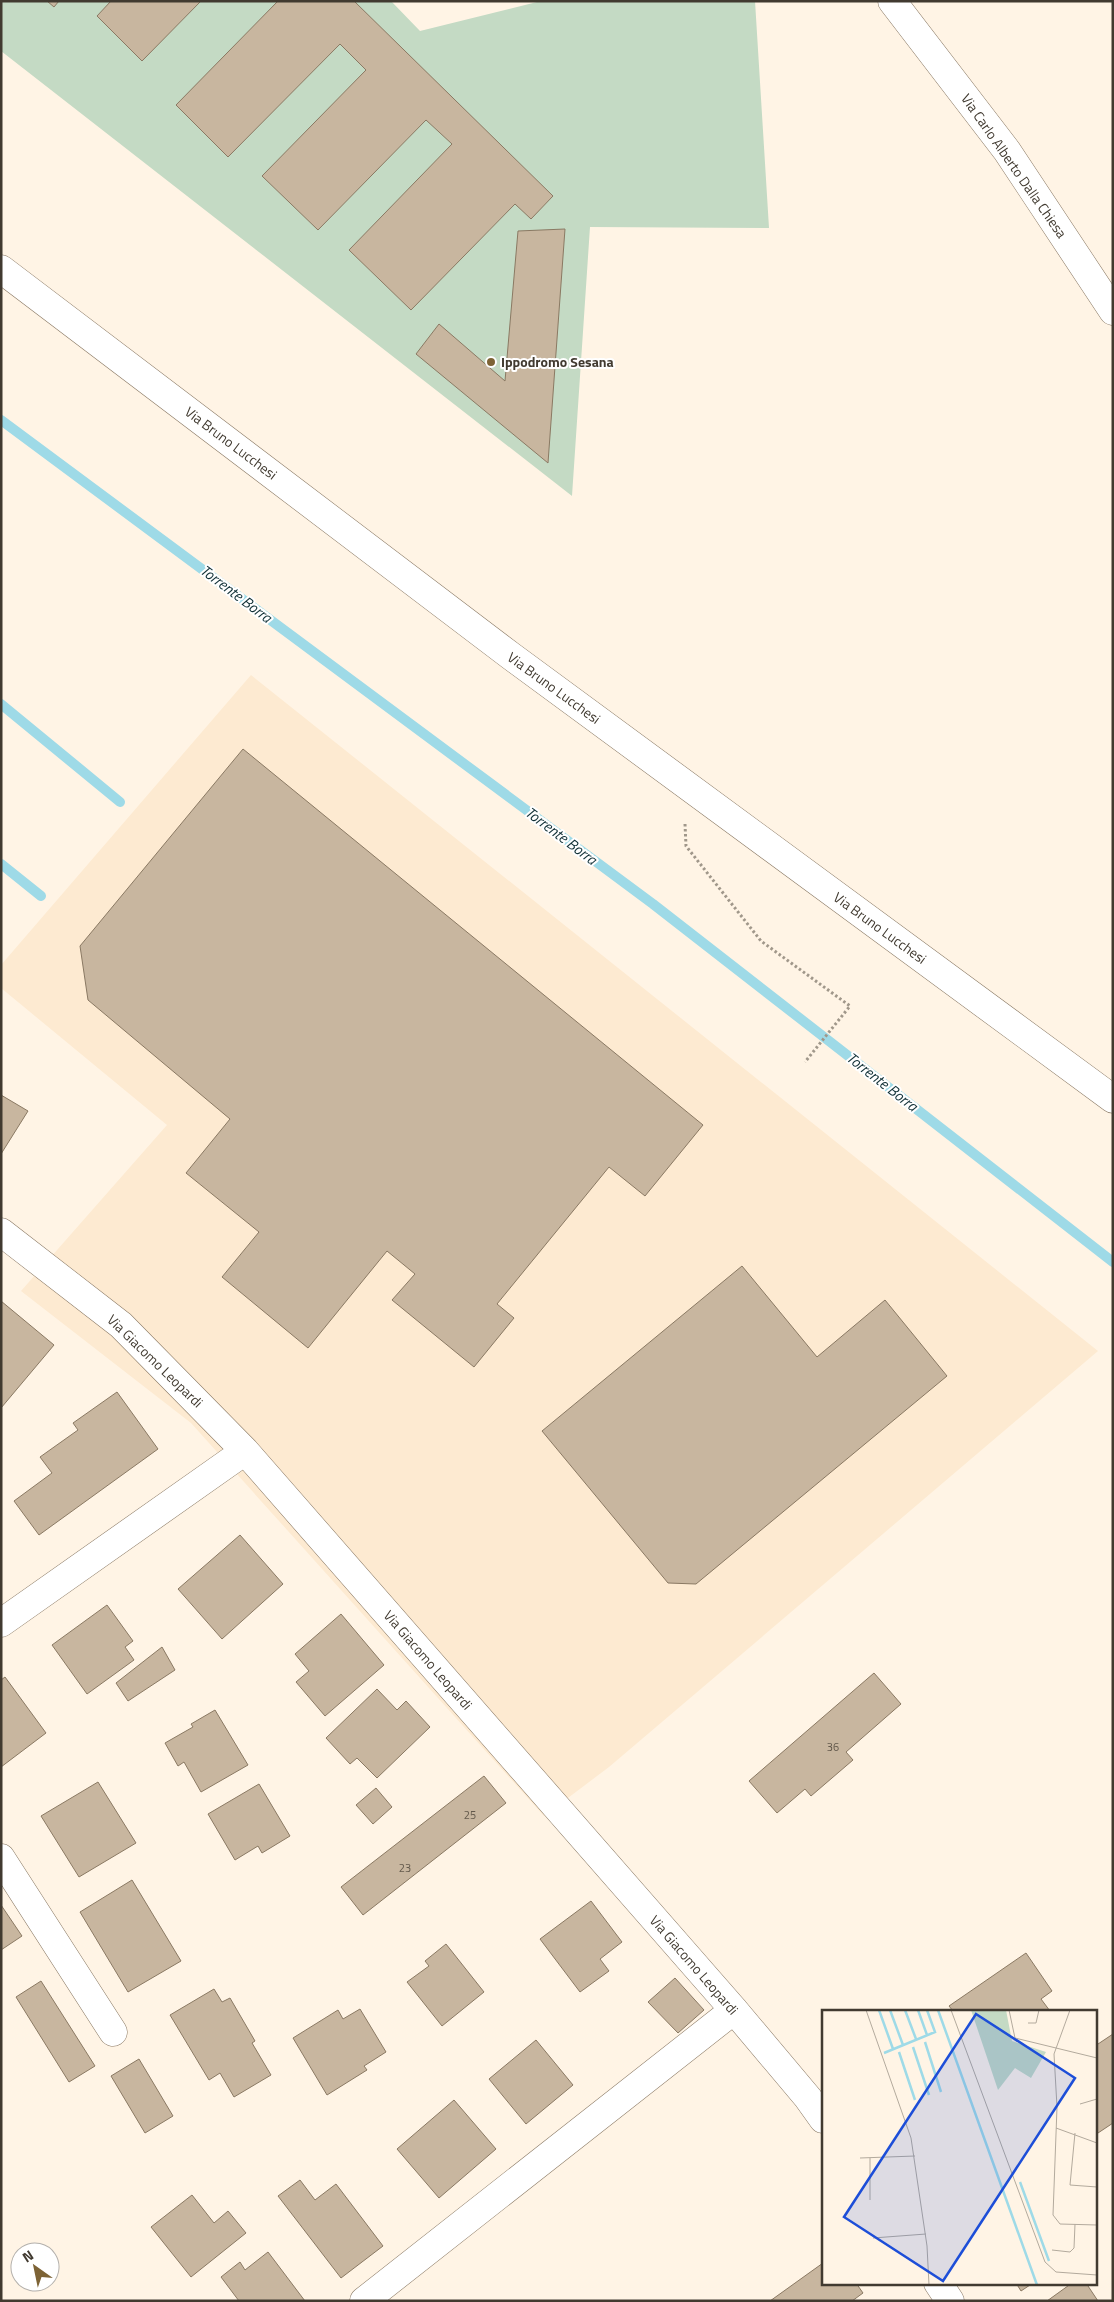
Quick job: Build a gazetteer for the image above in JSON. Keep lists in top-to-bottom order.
{
  "streets": {
    "street": ["Via Carlo Alberto Dalla Chiesa", "Via Bruno Lucchesi", "Via Giacomo Leopardi"]
  },
  "water": ["Torrente Borra"],
  "places": ["Ippodromo Sesana"],
  "house_numbers": ["36", "25", "23"],
  "north": "top left"
}
